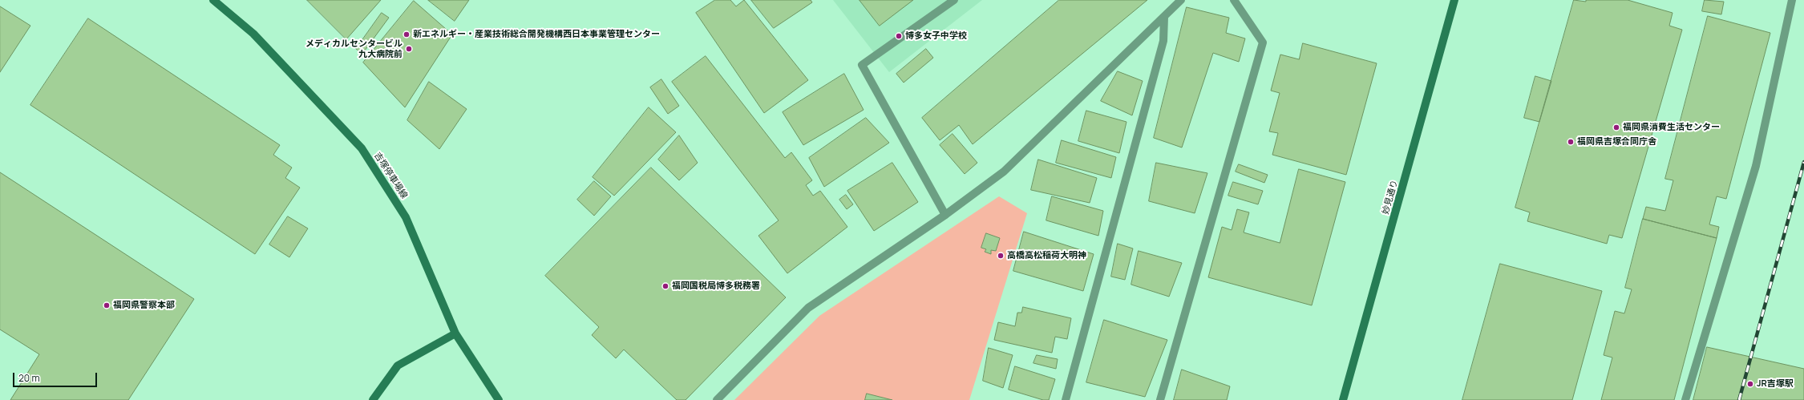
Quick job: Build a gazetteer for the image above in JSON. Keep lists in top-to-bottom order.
{
  "streets": {
    "main road": ["吉塚停車場線", "妙見通り"]
  },
  "places": [
    "新エネルギー・産業技術総合開発機構西日本事業管理センター",
    "博多女子中学校",
    "メディカルセンタービル 九大病院前",
    "福岡県消費生活センター",
    "福岡県吉塚合同庁舎",
    "高橋高松稲荷大明神",
    "福岡国税局博多税務署",
    "福岡県警察本部",
    "JR吉塚駅"
  ],
  "scale_bar": "20 m"
}
